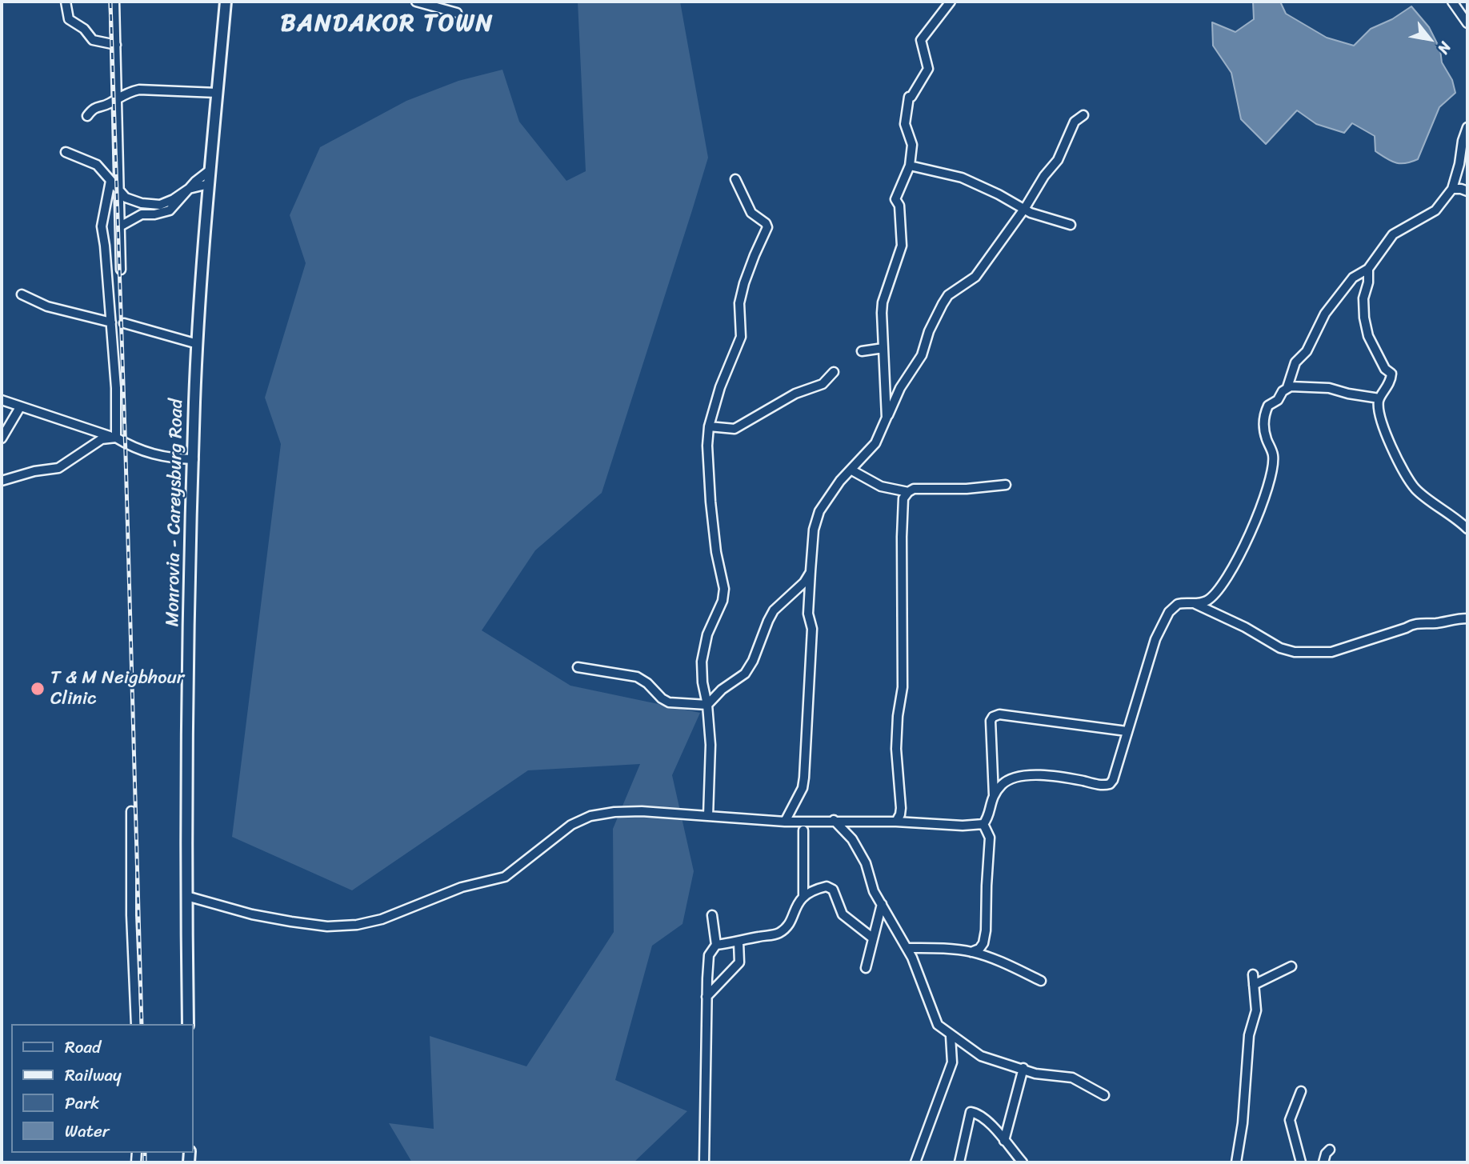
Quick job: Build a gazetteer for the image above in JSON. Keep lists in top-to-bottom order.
{
  "streets": {
    "main road": ["Monrovia - Careysburg Road"]
  },
  "districts": ["BANDAKOR TOWN"],
  "places": ["T & M Neigbhour Clinic"],
  "legend": [
    "Road",
    "Railway",
    "Park",
    "Water"
  ],
  "north": "bottom right"
}
